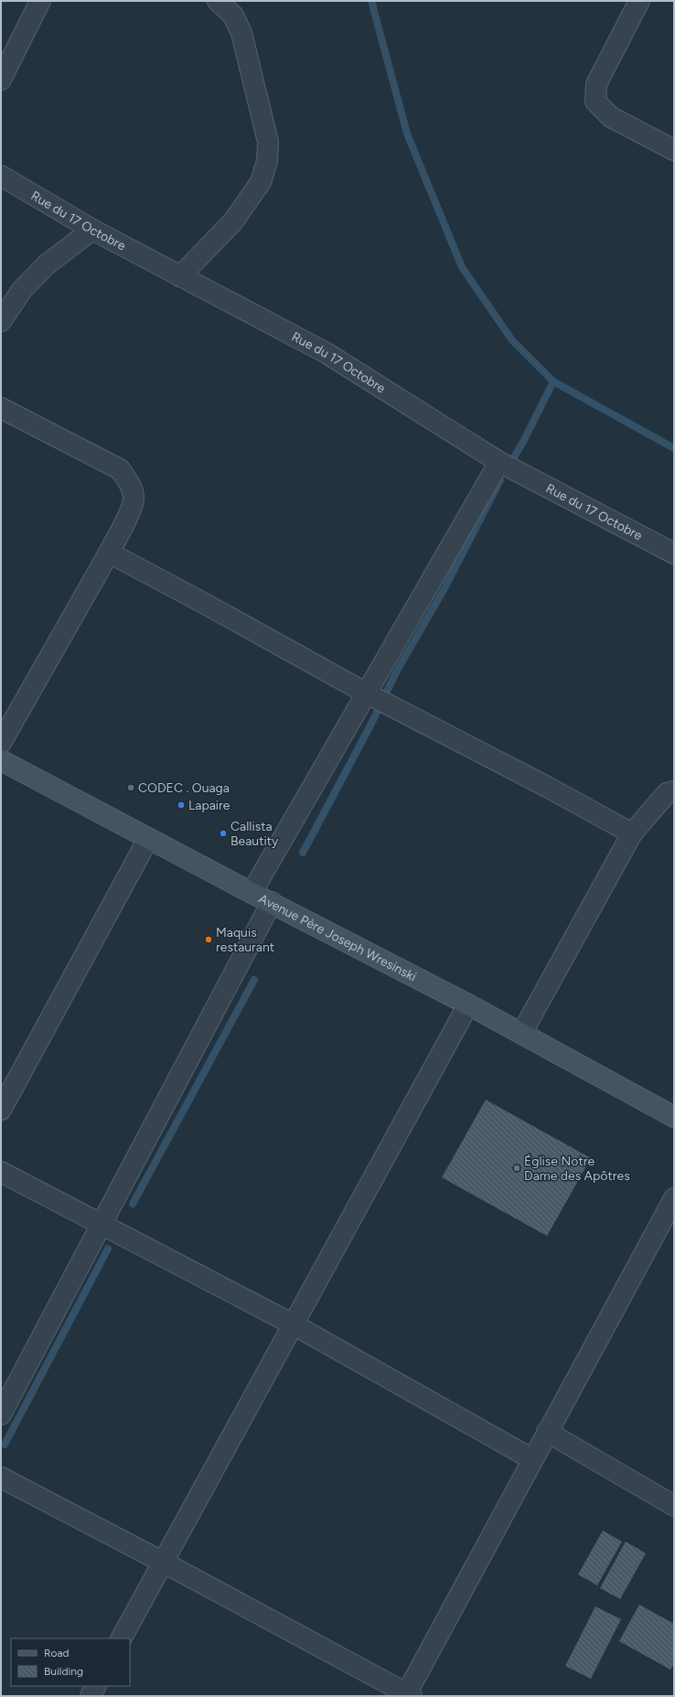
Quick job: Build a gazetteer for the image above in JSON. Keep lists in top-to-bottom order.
{
  "streets": {
    "street": ["Rue du 17 Octobre", "Avenue Père Joseph Wresinski"]
  },
  "places": [
    "CODEC . Ouaga",
    "Lapaire",
    "Callista Beautity",
    "Maquis restaurant",
    "Église Notre Dame des Apôtres"
  ],
  "legend": ["Road", "Building"]
}
